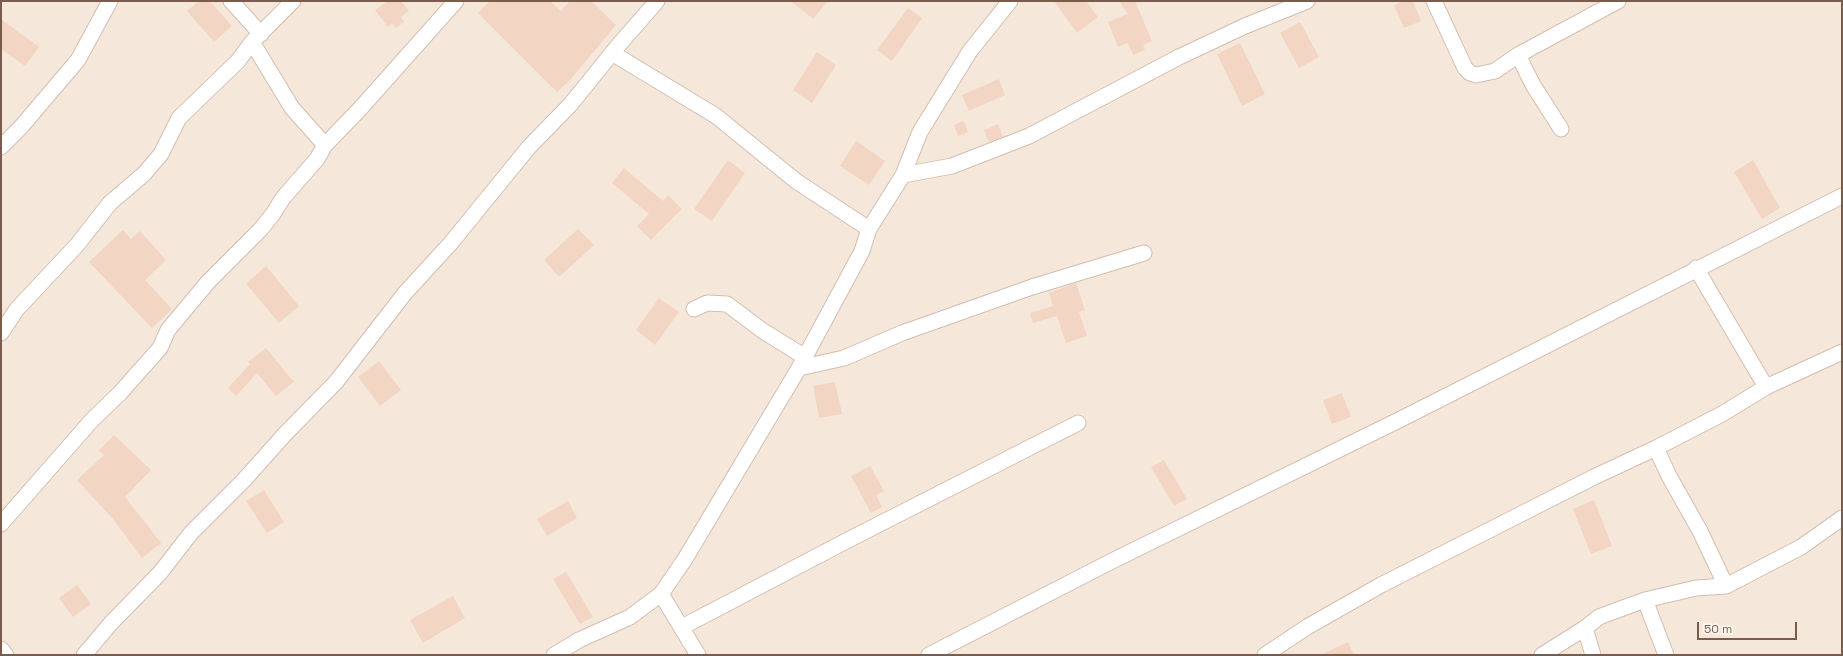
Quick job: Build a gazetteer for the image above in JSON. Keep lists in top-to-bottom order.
{
  "scale_bar": "50 m"
}
